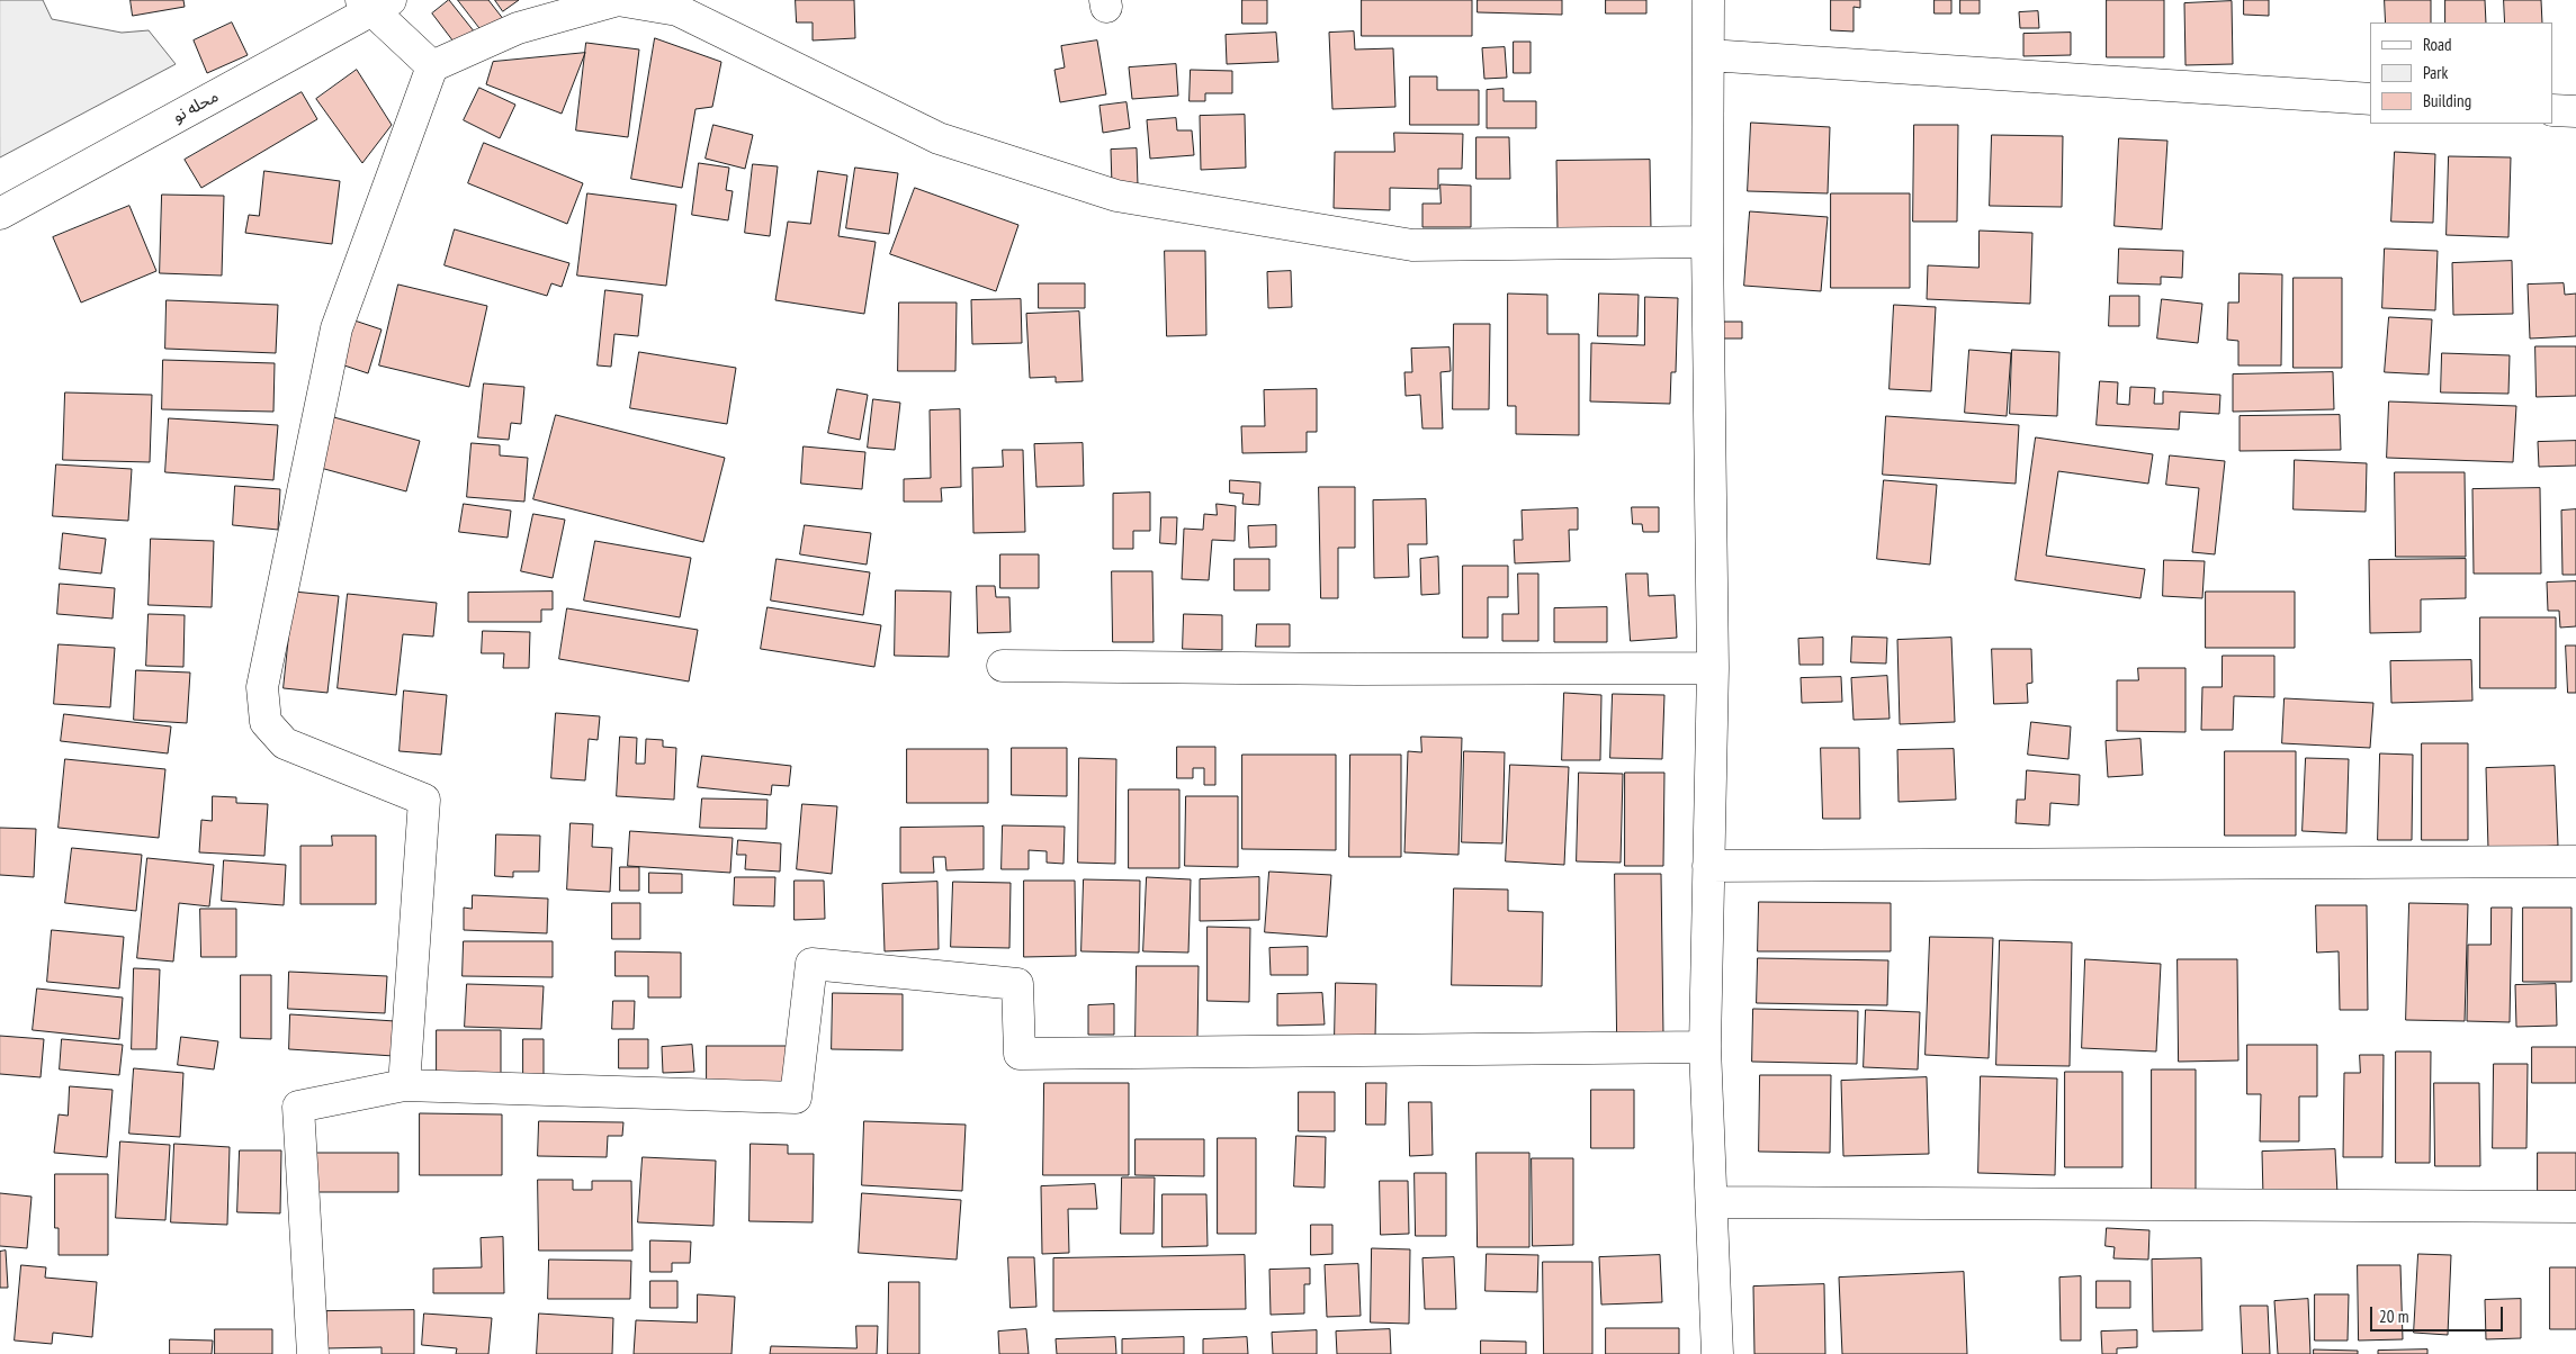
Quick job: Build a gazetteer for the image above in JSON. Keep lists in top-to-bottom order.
{
  "streets": {
    "street": ["محله نو"]
  },
  "legend": ["Road", "Park", "Building"],
  "scale_bar": "20 m"
}
